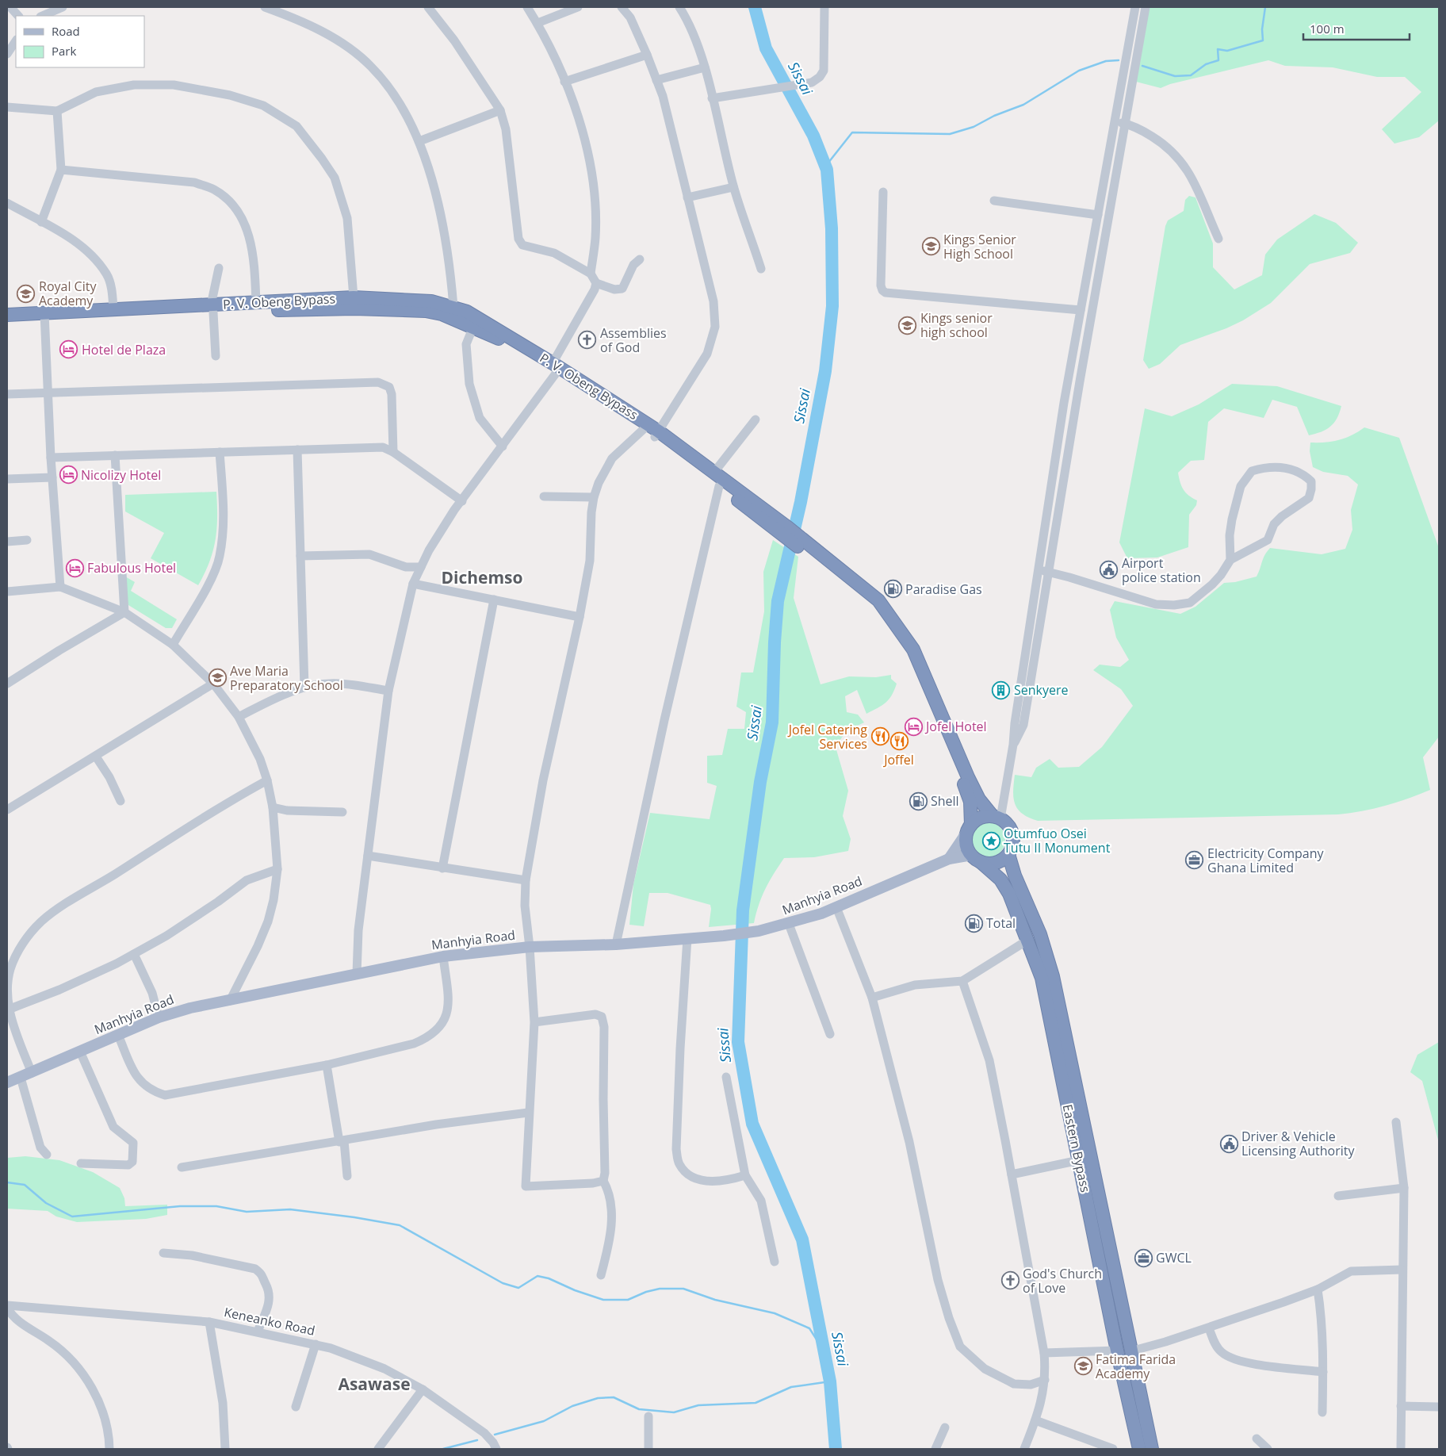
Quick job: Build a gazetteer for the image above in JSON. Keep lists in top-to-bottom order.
{
  "streets": {
    "highway": ["P. V. Obeng Bypass", "Eastern Bypass"],
    "main road": ["Manhyia Road"],
    "street": ["Keneanko Road"]
  },
  "crossings": [
    ["P. V. Obeng Bypass", "Manhyia Road"],
    ["P. V. Obeng Bypass", "Eastern Bypass"],
    ["Manhyia Road", "Eastern Bypass"]
  ],
  "districts": ["Dichemso", "Asawase"],
  "water": ["Sissai"],
  "places": {
    "school or university": [
      "Kings Senior High School",
      "Royal City Academy",
      "Kings senior high school",
      "Ave Maria Preparatory School",
      "Fatima Farida Academy"
    ],
    "church": ["Assemblies of God", "God's Church of Love"],
    "hotel": [
      "Hotel de Plaza",
      "Nicolizy Hotel",
      "Fabulous Hotel",
      "Jofel Hotel"
    ],
    "public building": ["Airport police station", "Driver & Vehicle Licensing Authority"],
    "fuel station": ["Paradise Gas", "Shell", "Total"],
    "building": ["Senkyere"],
    "restaurant": ["Jofel Catering Services", "Joffel"],
    "place": ["Otumfuo Osei Tutu II Monument"],
    "office": ["Electricity Company Ghana Limited", "GWCL"]
  },
  "legend": ["Road", "Park"],
  "scale_bar": "100 m"
}
